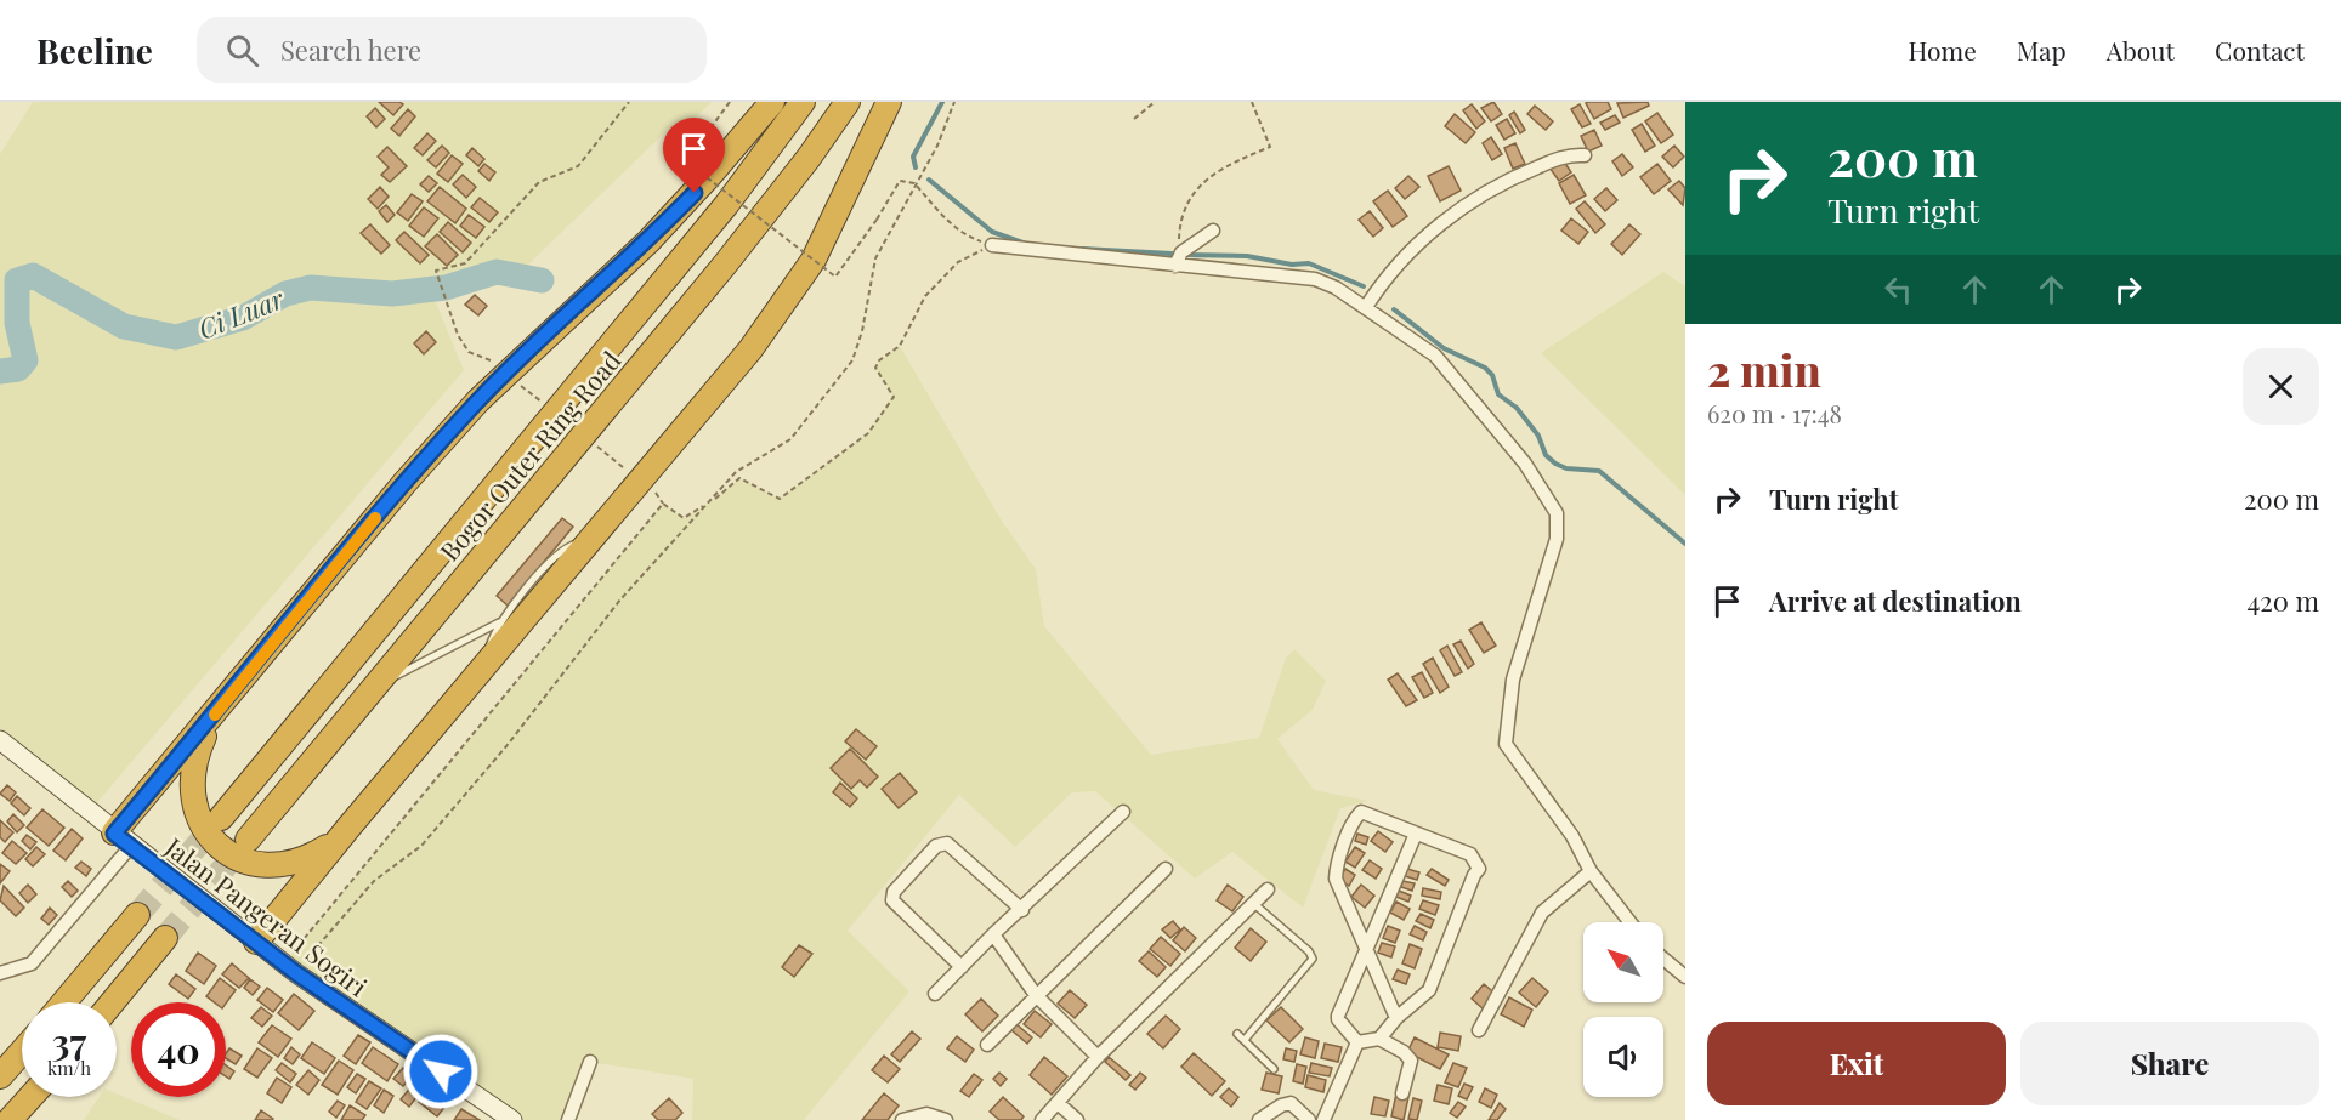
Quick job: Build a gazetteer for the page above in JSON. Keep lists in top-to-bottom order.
{
  "streets": {
    "highway": ["Bogor Outer Ring Road"],
    "street": ["Jalan Pangeran Sogiri"]
  },
  "water": ["Ci Luar"],
  "north": "top left",
  "page": {
    "header": "Beeline",
    "search": "Search here",
    "nav": [
      "Home",
      "Map",
      "About",
      "Contact"
    ],
    "turn": ["200 m", "Turn right"],
    "heading": ["2 min", "620 m · 17:48"],
    "list": [
      {
        "name": "Turn right",
        "value": "200 m"
      },
      {
        "name": "Arrive at destination",
        "value": "420 m"
      }
    ],
    "speed": "37 km/h",
    "limit": "40",
    "buttons": ["Exit", "Share"]
  }
}
